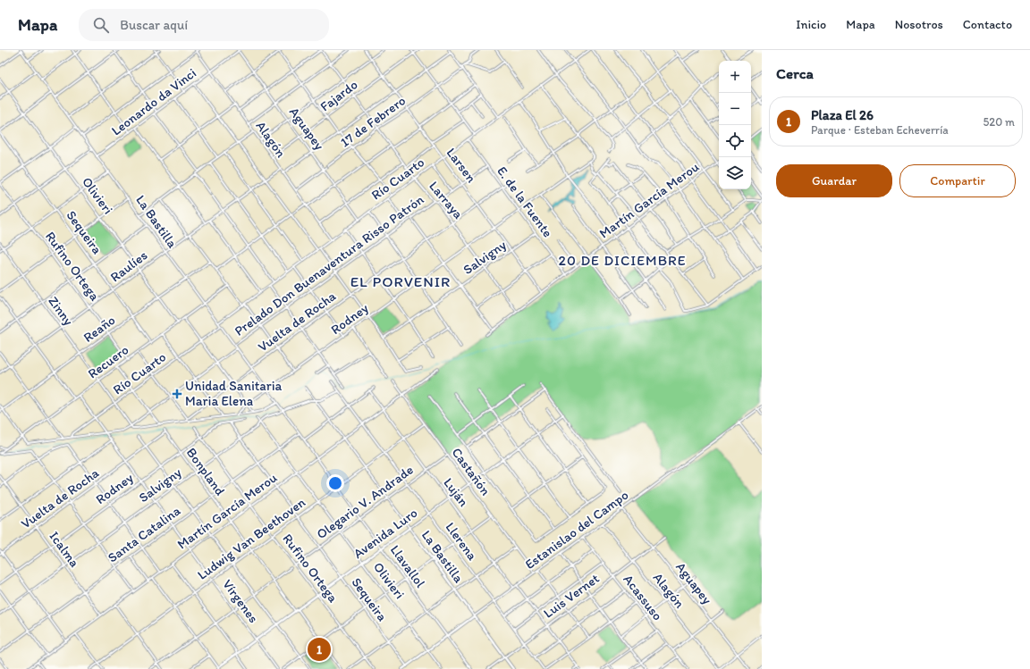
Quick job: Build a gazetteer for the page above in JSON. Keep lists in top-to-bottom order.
{
  "streets": {
    "street": [
      "Fajardo",
      "Leonardo da Vinci",
      "17 de Febrero",
      "Aguapey",
      "Alagón",
      "Larsen",
      "Río Cuarto",
      "Olivieri",
      "Larraya",
      "Martín García Merou",
      "E. de la Fuente",
      "La Bastilla",
      "Sequeira",
      "Salvigny",
      "Prelado Don Buenaventura Risso Patrón",
      "Rufino Ortega",
      "Raulíes",
      "Zinny",
      "Rodney",
      "Vuelta de Rocha",
      "Reaño",
      "Recuero",
      "Bonpland",
      "Castañón",
      "Luján",
      "Olegario V. Andrade",
      "Estanislao del Campo",
      "Avenida Luro",
      "Santa Catalina",
      "Ludwig Van Beethoven",
      "Llerena",
      "Icalma",
      "Llavallol",
      "Luis Vernet",
      "Acassuso",
      "Vírgenes"
    ]
  },
  "crossings": [
    ["Fajardo", "Aguapey"],
    ["Fajardo", "Alagón"],
    ["Fajardo", "Larsen"],
    ["Fajardo", "Larraya"],
    ["Leonardo da Vinci", "Aguapey"],
    ["Leonardo da Vinci", "Alagón"],
    ["Leonardo da Vinci", "La Bastilla"],
    ["17 de Febrero", "Aguapey"],
    ["17 de Febrero", "Alagón"],
    ["17 de Febrero", "Larsen"],
    ["17 de Febrero", "Larraya"],
    ["Aguapey", "Río Cuarto"],
    ["Aguapey", "Estanislao del Campo"],
    ["Aguapey", "Luis Vernet"],
    ["Alagón", "Río Cuarto"],
    ["Alagón", "Raulíes"],
    ["Alagón", "Estanislao del Campo"],
    ["Alagón", "Luis Vernet"],
    ["Larsen", "Río Cuarto"],
    ["Larsen", "Martín García Merou"],
    ["Larsen", "Salvigny"],
    ["Larsen", "Prelado Don Buenaventura Risso Patrón"],
    ["Larsen", "Rodney"],
    ["Larsen", "Vuelta de Rocha"],
    ["Río Cuarto", "Larraya"],
    ["Río Cuarto", "E. de la Fuente"],
    ["Río Cuarto", "La Bastilla"],
    ["Río Cuarto", "Zinny"],
    ["Olivieri", "Martín García Merou"],
    ["Olivieri", "Salvigny"],
    ["Olivieri", "Raulíes"],
    ["Olivieri", "Reaño"],
    ["Olivieri", "Recuero"],
    ["Olivieri", "Olegario V. Andrade"],
    ["Olivieri", "Estanislao del Campo"],
    ["Olivieri", "Avenida Luro"],
    ["Olivieri", "Santa Catalina"],
    ["Olivieri", "Ludwig Van Beethoven"],
    ["Larraya", "Martín García Merou"],
    ["Larraya", "Salvigny"],
    ["Larraya", "Prelado Don Buenaventura Risso Patrón"],
    ["Larraya", "Rodney"],
    ["Larraya", "Vuelta de Rocha"],
    ["Martín García Merou", "E. de la Fuente"],
    ["Martín García Merou", "La Bastilla"],
    ["Martín García Merou", "Sequeira"],
    ["Martín García Merou", "Rufino Ortega"],
    ["Martín García Merou", "Bonpland"],
    ["Martín García Merou", "Castañón"],
    ["Martín García Merou", "Luján"],
    ["Martín García Merou", "Llerena"],
    ["Martín García Merou", "Icalma"],
    ["Martín García Merou", "Llavallol"],
    ["Martín García Merou", "Vírgenes"],
    ["E. de la Fuente", "Salvigny"],
    ["E. de la Fuente", "Prelado Don Buenaventura Risso Patrón"],
    ["E. de la Fuente", "Rodney"],
    ["E. de la Fuente", "Vuelta de Rocha"],
    ["La Bastilla", "Salvigny"],
    ["La Bastilla", "Prelado Don Buenaventura Risso Patrón"],
    ["La Bastilla", "Raulíes"],
    ["La Bastilla", "Rodney"],
    ["La Bastilla", "Vuelta de Rocha"],
    ["La Bastilla", "Reaño"],
    ["La Bastilla", "Recuero"],
    ["La Bastilla", "Olegario V. Andrade"],
    ["La Bastilla", "Estanislao del Campo"],
    ["La Bastilla", "Avenida Luro"],
    ["La Bastilla", "Ludwig Van Beethoven"],
    ["La Bastilla", "Luis Vernet"],
    ["Sequeira", "Salvigny"],
    ["Sequeira", "Raulíes"],
    ["Sequeira", "Rodney"],
    ["Sequeira", "Reaño"],
    ["Sequeira", "Recuero"],
    ["Sequeira", "Olegario V. Andrade"],
    ["Sequeira", "Estanislao del Campo"],
    ["Sequeira", "Avenida Luro"],
    ["Sequeira", "Santa Catalina"],
    ["Sequeira", "Ludwig Van Beethoven"],
    ["Salvigny", "Rufino Ortega"],
    ["Salvigny", "Bonpland"],
    ["Salvigny", "Icalma"],
    ["Salvigny", "Vírgenes"],
    ["Prelado Don Buenaventura Risso Patrón", "Zinny"],
    ["Rufino Ortega", "Raulíes"],
    ["Rufino Ortega", "Rodney"],
    ["Rufino Ortega", "Reaño"],
    ["Rufino Ortega", "Recuero"],
    ["Rufino Ortega", "Olegario V. Andrade"],
    ["Rufino Ortega", "Avenida Luro"],
    ["Rufino Ortega", "Santa Catalina"],
    ["Rufino Ortega", "Ludwig Van Beethoven"],
    ["Raulíes", "Zinny"],
    ["Zinny", "Reaño"],
    ["Zinny", "Recuero"],
    ["Rodney", "Bonpland"],
    ["Rodney", "Icalma"],
    ["Rodney", "Vírgenes"],
    ["Vuelta de Rocha", "Bonpland"],
    ["Vuelta de Rocha", "Icalma"],
    ["Vuelta de Rocha", "Vírgenes"],
    ["Bonpland", "Avenida Luro"],
    ["Bonpland", "Santa Catalina"],
    ["Bonpland", "Ludwig Van Beethoven"],
    ["Castañón", "Olegario V. Andrade"],
    ["Castañón", "Estanislao del Campo"],
    ["Castañón", "Avenida Luro"],
    ["Castañón", "Ludwig Van Beethoven"],
    ["Luján", "Olegario V. Andrade"],
    ["Luján", "Estanislao del Campo"],
    ["Luján", "Avenida Luro"],
    ["Luján", "Ludwig Van Beethoven"],
    ["Olegario V. Andrade", "Llerena"],
    ["Olegario V. Andrade", "Llavallol"],
    ["Estanislao del Campo", "Llerena"],
    ["Estanislao del Campo", "Llavallol"],
    ["Estanislao del Campo", "Acassuso"],
    ["Avenida Luro", "Llerena"],
    ["Avenida Luro", "Llavallol"],
    ["Avenida Luro", "Vírgenes"],
    ["Santa Catalina", "Icalma"],
    ["Santa Catalina", "Vírgenes"],
    ["Ludwig Van Beethoven", "Llerena"],
    ["Ludwig Van Beethoven", "Llavallol"],
    ["Ludwig Van Beethoven", "Vírgenes"],
    ["Llerena", "Luis Vernet"],
    ["Luis Vernet", "Acassuso"]
  ],
  "districts": ["20 DE DICIEMBRE", "EL PORVENIR"],
  "places": {
    "health": ["Unidad Sanitaria Maria Elena"]
  },
  "page": {
    "header": "Mapa",
    "search": "Buscar aquí",
    "nav": [
      "Inicio",
      "Mapa",
      "Nosotros",
      "Contacto"
    ],
    "heading": "Cerca",
    "map_buttons": ["+", "−"],
    "list": [
      {
        "mark": "1",
        "name": "Plaza El 26",
        "note": "Parque · Esteban Echeverría",
        "value": "520 m"
      }
    ],
    "buttons": ["Guardar", "Compartir"],
    "pins": "1"
  }
}
